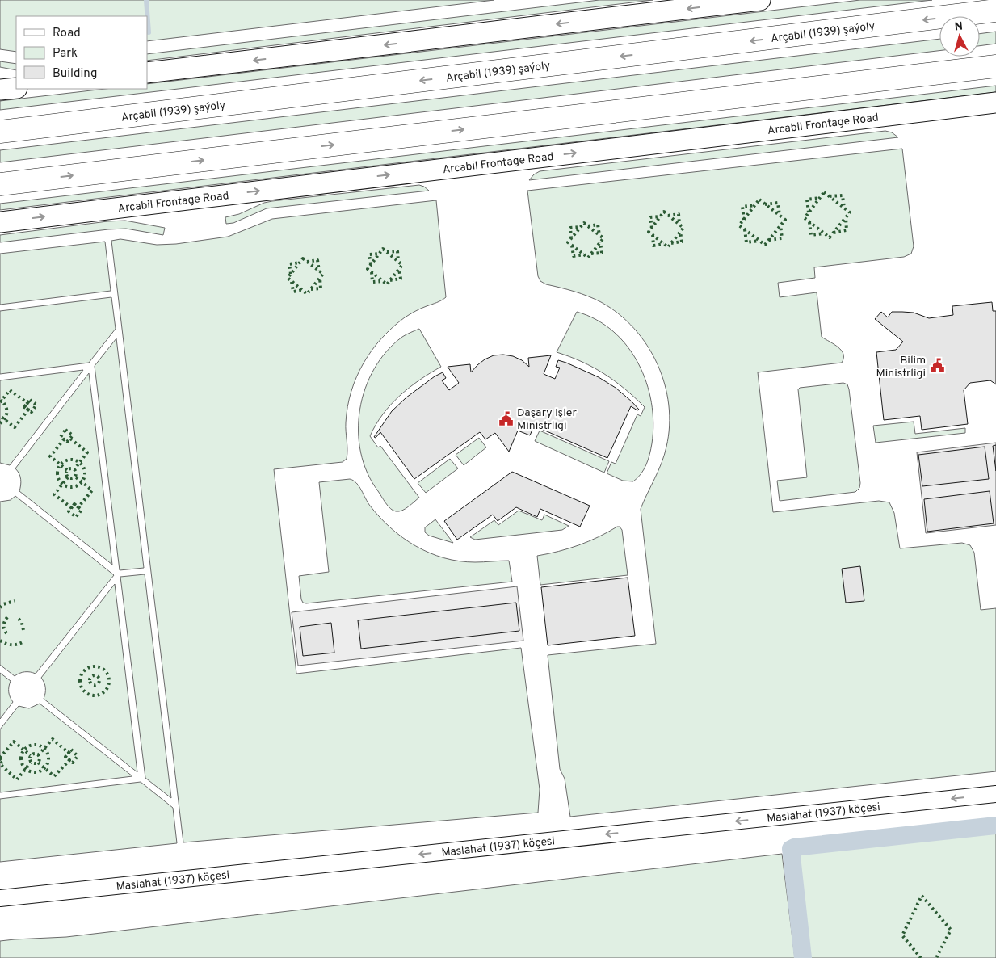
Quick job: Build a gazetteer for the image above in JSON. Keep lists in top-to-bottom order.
{
  "streets": {
    "main road": ["Arçabil (1939) şaýoly"],
    "street": ["Arcabil Frontage Road", "Maslahat (1937) köçesi"]
  },
  "one_way": ["Maslahat (1937) köçesi"],
  "places": {
    "public building": ["Bilim Ministrligi", "Daşary Işler Ministrligi"]
  },
  "legend": ["Road", "Park", "Building"],
  "north": "top"
}
